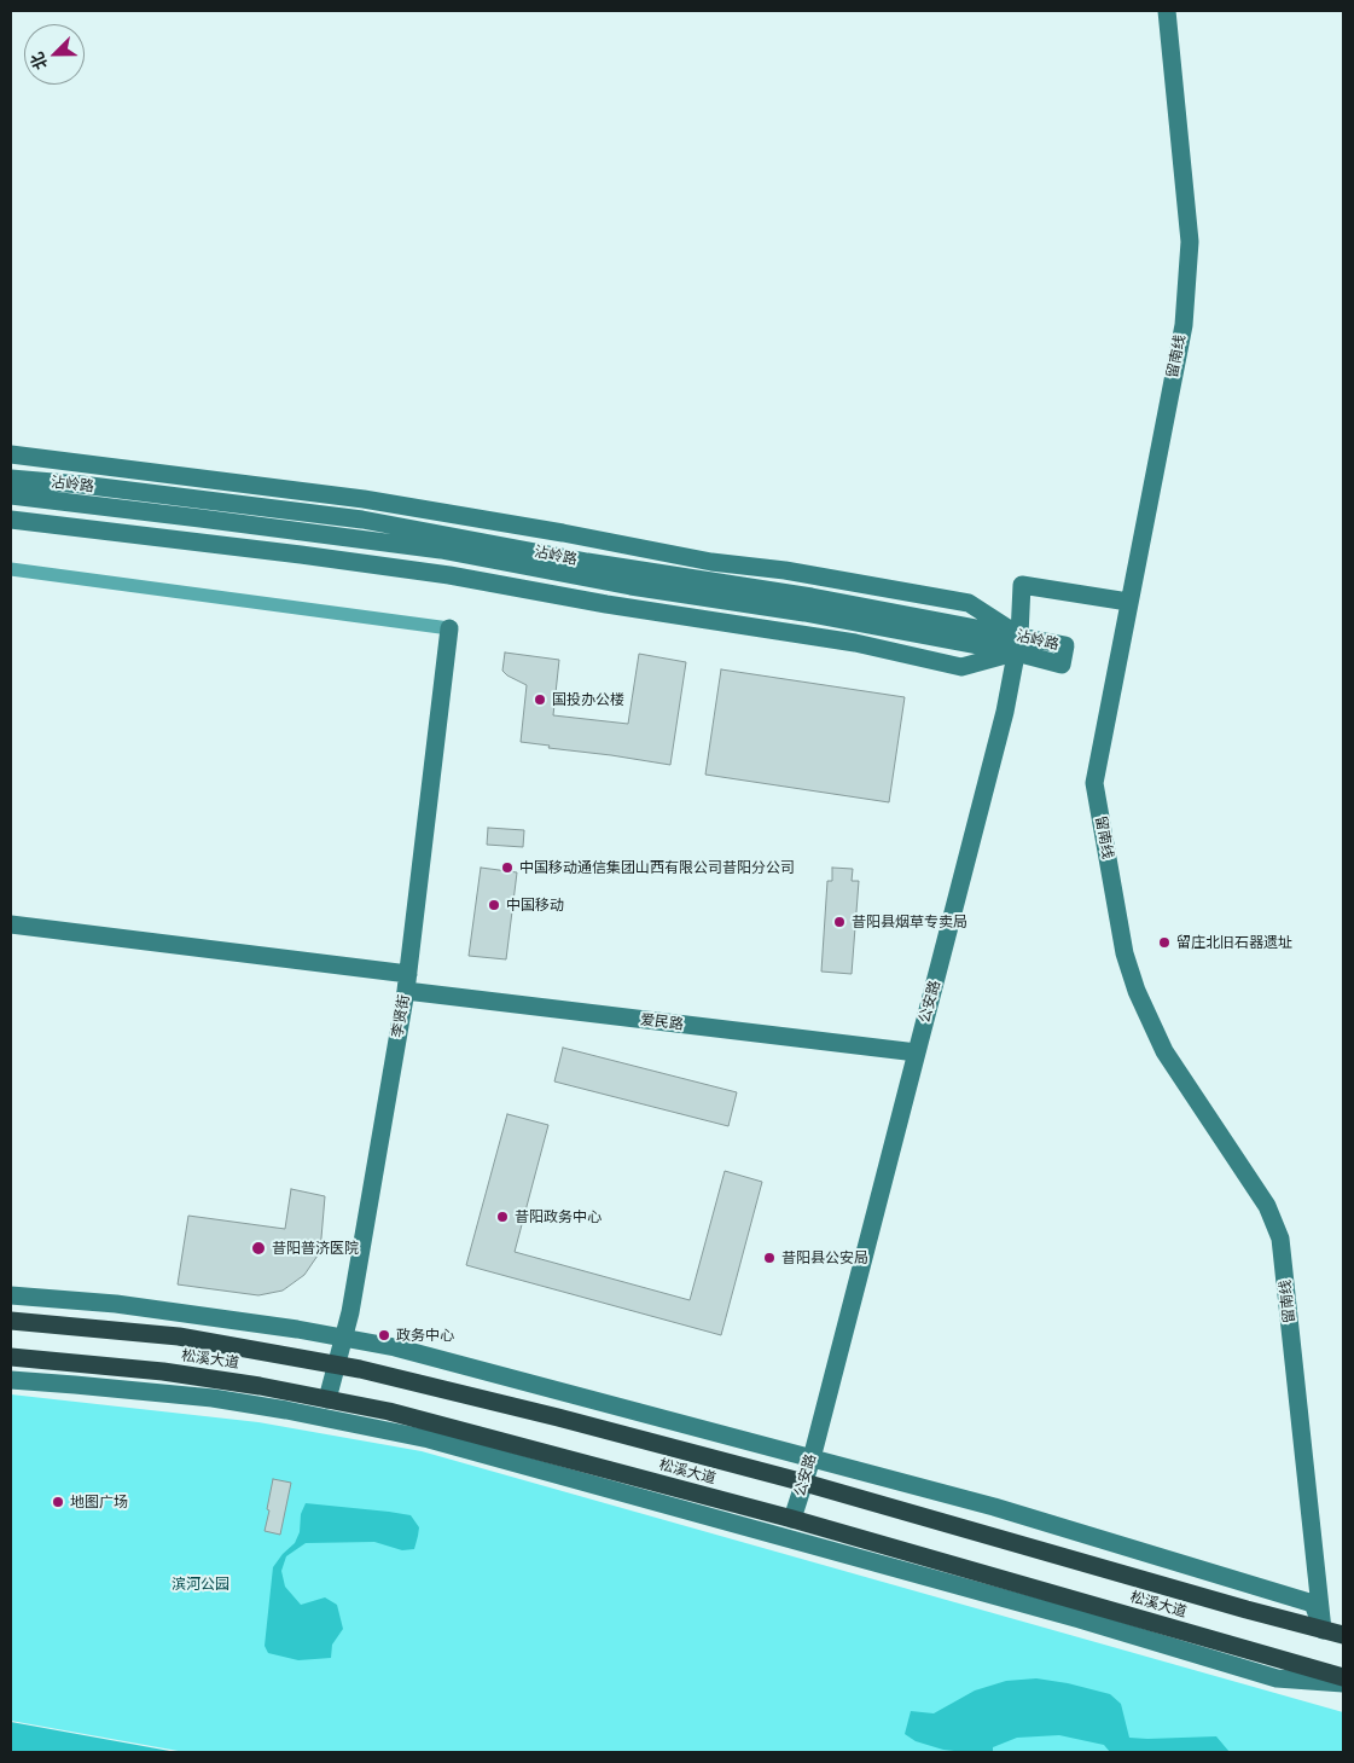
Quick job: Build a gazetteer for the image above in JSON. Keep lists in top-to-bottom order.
{
  "streets": {
    "highway": ["松溪大道"],
    "street": [
      "留南线",
      "沾岭路",
      "公安路",
      "李贤街",
      "爱民路"
    ]
  },
  "crossings": [
    ["留南线", "公安路"],
    ["留南线", "松溪大道"],
    ["沾岭路", "公安路"],
    ["公安路", "爱民路"],
    ["公安路", "松溪大道"],
    ["李贤街", "爱民路"],
    ["李贤街", "松溪大道"]
  ],
  "parks": ["滨河公园"],
  "places": [
    "国投办公楼",
    "中国移动通信集团山西有限公司昔阳分公司",
    "中国移动",
    "昔阳县烟草专卖局",
    "留庄北旧石器遗址",
    "昔阳政务中心",
    "昔阳普济医院",
    "昔阳县公安局",
    "政务中心",
    "地图广场"
  ],
  "north": "bottom left"
}
